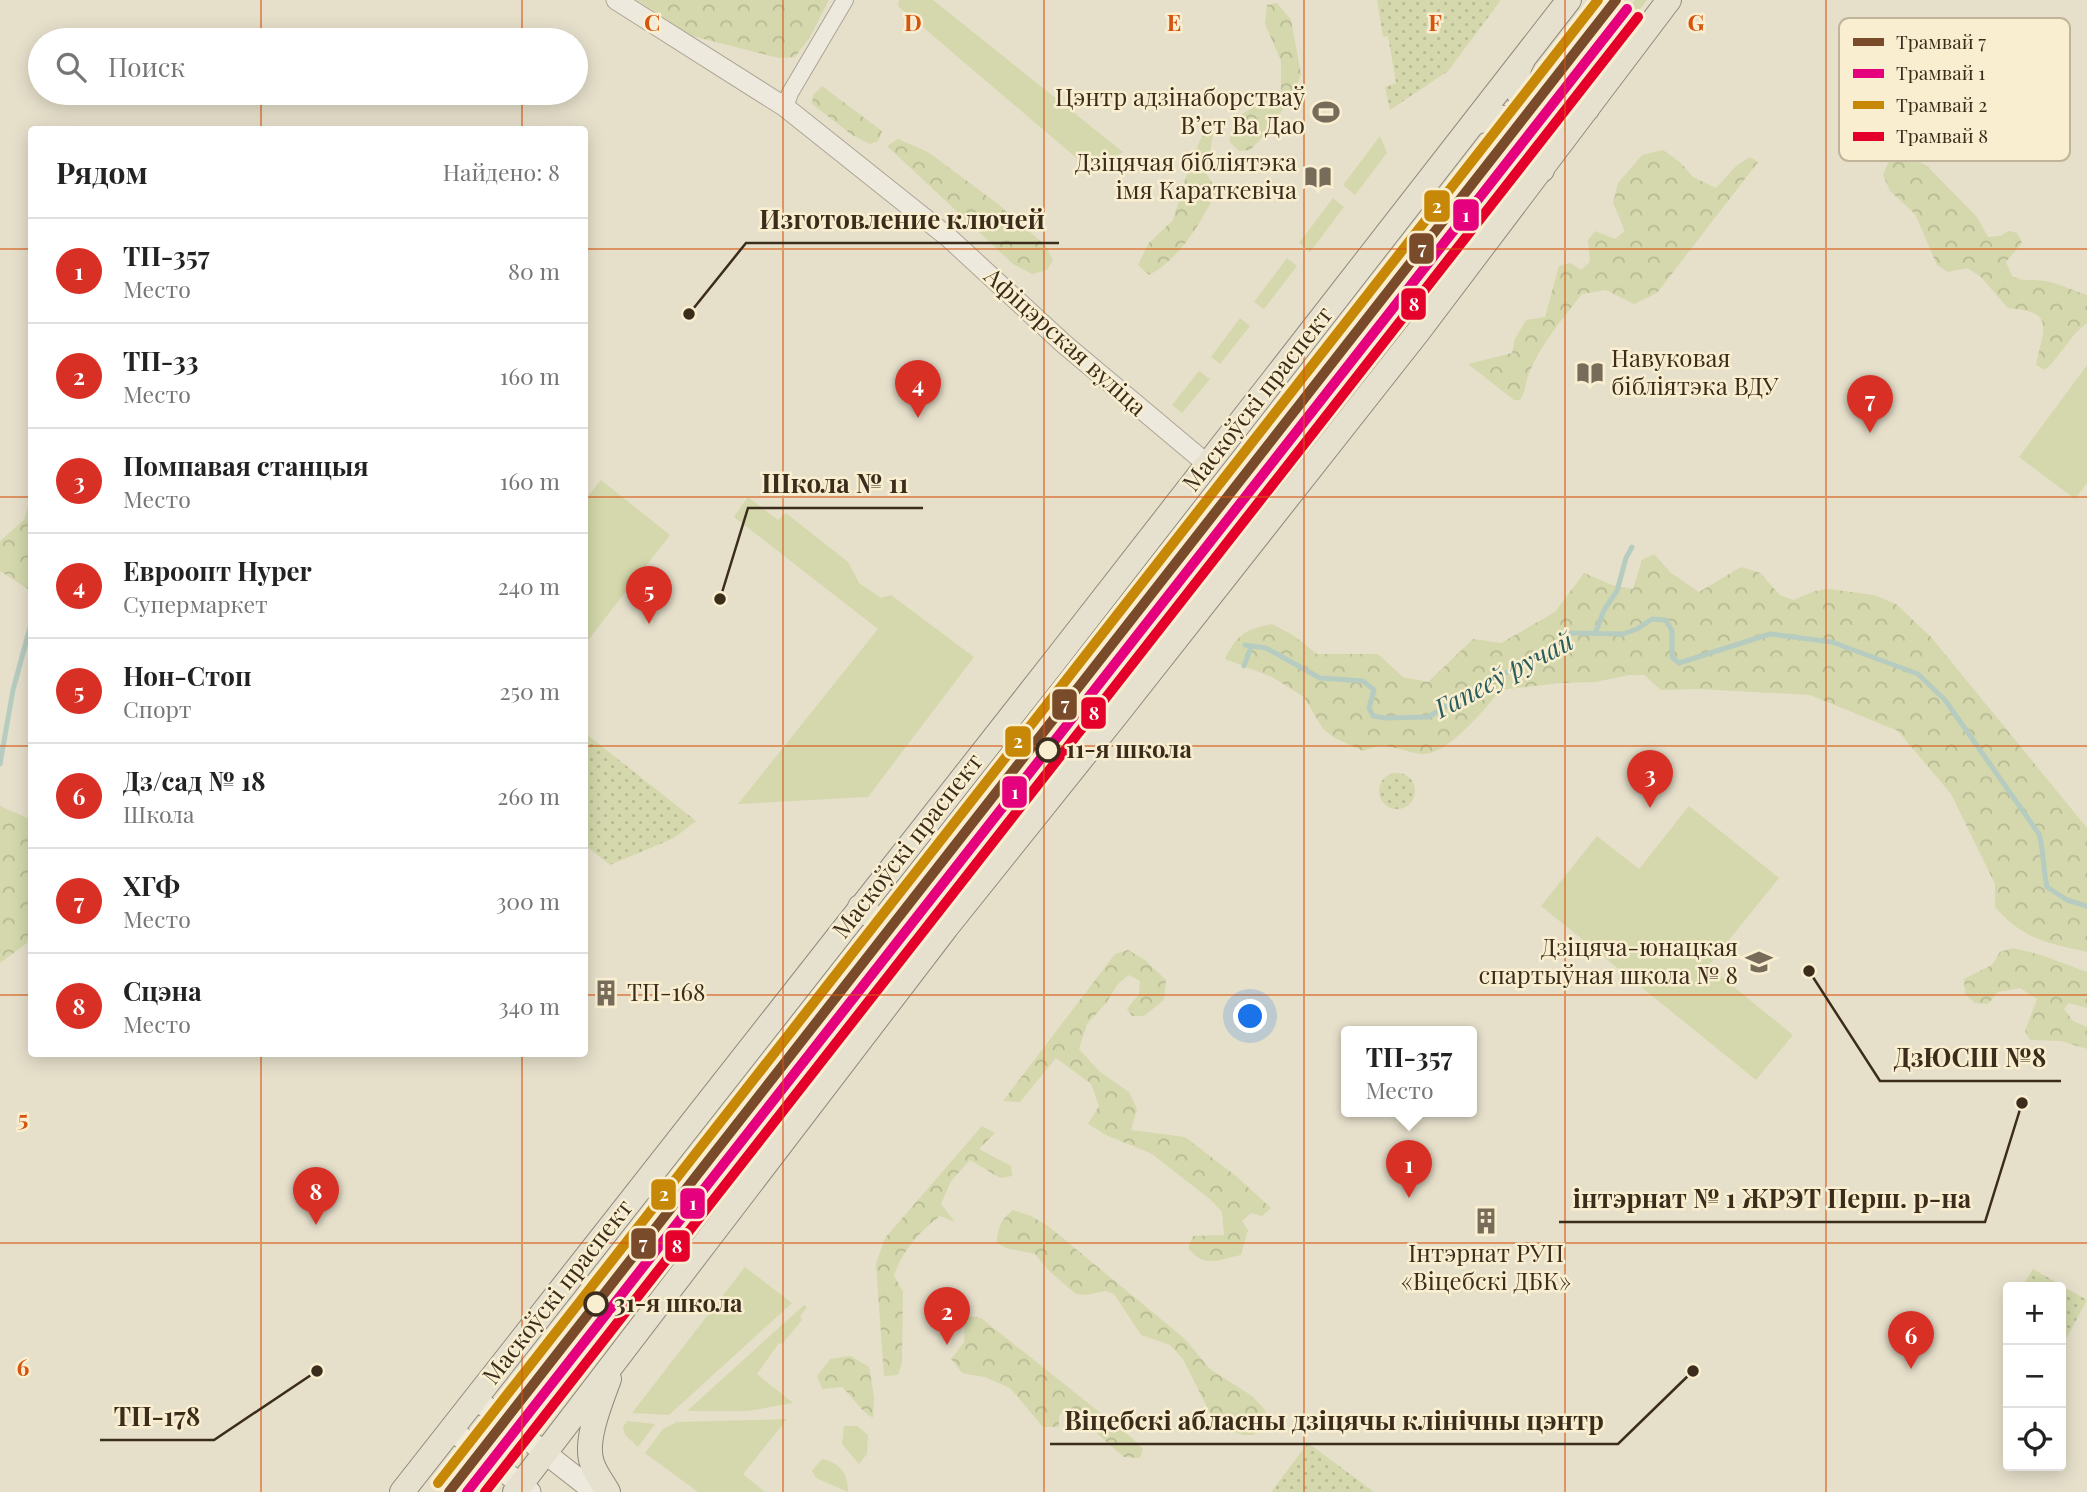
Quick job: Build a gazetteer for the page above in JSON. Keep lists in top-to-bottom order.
{
  "streets": {
    "main road": ["Маскоўскі праспект"],
    "street": ["Афіцэрская вуліца"]
  },
  "crossings": [
    ["Афіцэрская вуліца", "Маскоўскі праспект"]
  ],
  "water": ["Гапееў ручай"],
  "places": {
    "sports": ["Цэнтр адзінаборстваў Вʼет Ва Дао"],
    "library": ["Дзіцячая бібліятэка імя Караткевіча", "Навуковая бібліятэка ВДУ"],
    "other": [
      "Изготовление ключей",
      "Школа № 11",
      "11-я школа",
      "ДзЮСШ №8",
      "інтэрнат № 1 ЖРЭТ Перш. р-на",
      "31-я школа",
      "ТП-178",
      "Віцебскі абласны дзіцячы клінічны цэнтр"
    ],
    "school or university": ["Дзіцяча-юнацкая спартыўная школа № 8"],
    "building": ["ТП-168", "Інтэрнат РУП «Віцебскі ДБК»"]
  },
  "lines": [
    "tram line 7",
    "tram line 2",
    "tram line 1",
    "tram line 8"
  ],
  "legend": [
    "Трамвай 7",
    "Трамвай 1",
    "Трамвай 2",
    "Трамвай 8"
  ],
  "page": {
    "search": "Поиск",
    "heading": ["Рядом", "Найдено: 8"],
    "list": [
      {
        "mark": "1",
        "name": "ТП-357",
        "note": "Место",
        "value": "80 m"
      },
      {
        "mark": "2",
        "name": "ТП-33",
        "note": "Место",
        "value": "160 m"
      },
      {
        "mark": "3",
        "name": "Помпавая станцыя",
        "note": "Место",
        "value": "160 m"
      },
      {
        "mark": "4",
        "name": "Евроопт Hyper",
        "note": "Супермаркет",
        "value": "240 m"
      },
      {
        "mark": "5",
        "name": "Нон-Стоп",
        "note": "Спорт",
        "value": "250 m"
      },
      {
        "mark": "6",
        "name": "Дз/сад № 18",
        "note": "Школа",
        "value": "260 m"
      },
      {
        "mark": "7",
        "name": "ХГФ",
        "note": "Место",
        "value": "300 m"
      },
      {
        "mark": "8",
        "name": "Сцэна",
        "note": "Место",
        "value": "340 m"
      }
    ],
    "pins": [
      "4",
      "7",
      "5",
      "3",
      "1",
      "8",
      "2",
      "6"
    ],
    "popup": ["ТП-357", "Место"],
    "map_buttons": ["+", "−"]
  },
  "grid": {
    "columns": [
      "C",
      "D",
      "E",
      "F",
      "G"
    ],
    "rows": ["5", "6"]
  }
}
